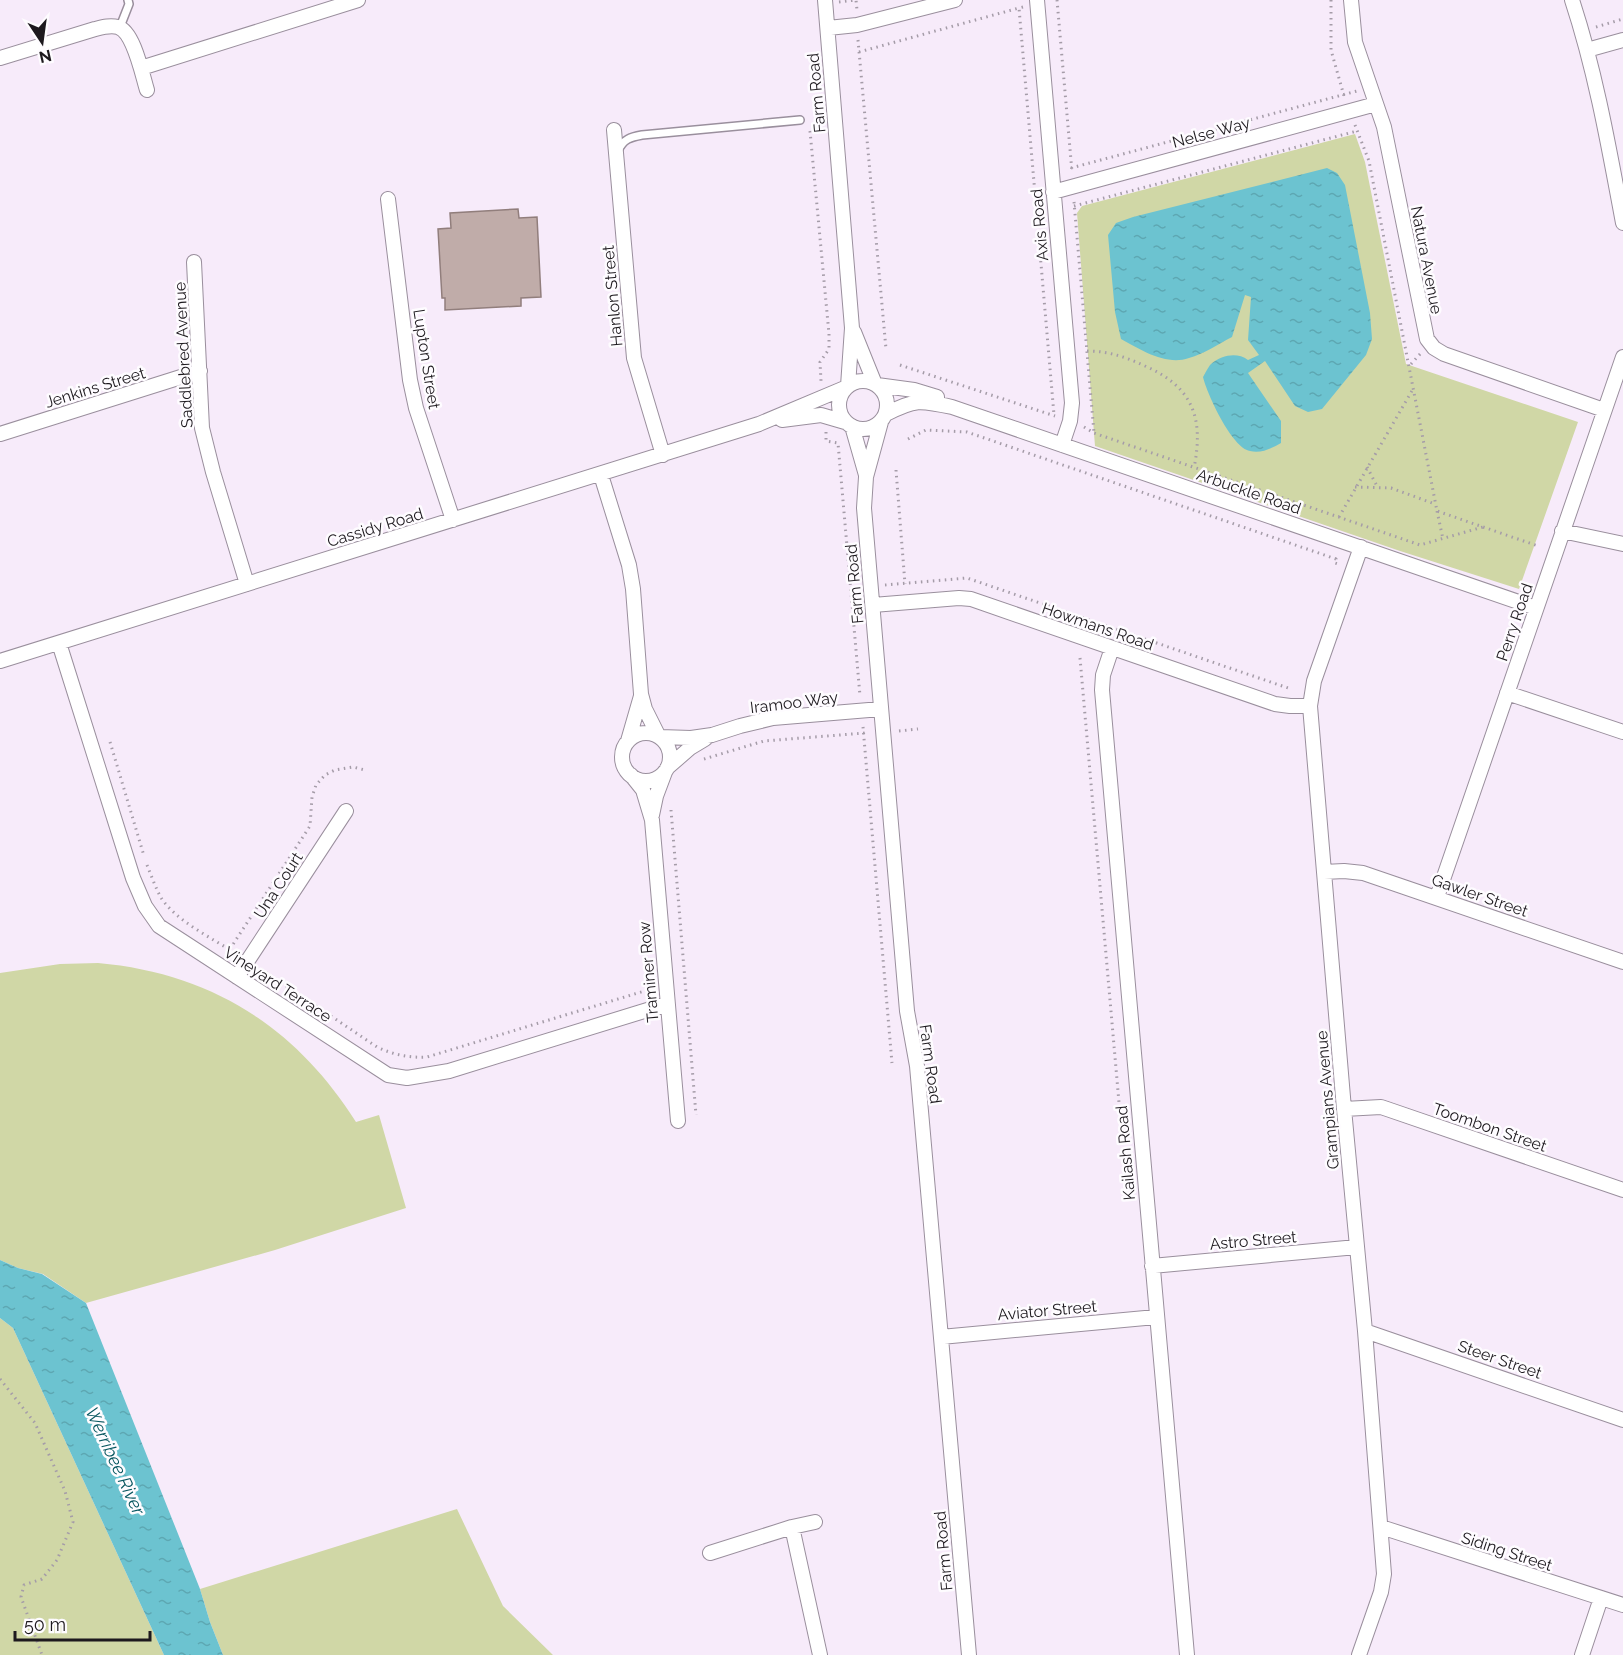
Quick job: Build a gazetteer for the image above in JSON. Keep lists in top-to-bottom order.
{
  "streets": {
    "street": [
      "Farm Road",
      "Nelse Way",
      "Axis Road",
      "Natura Avenue",
      "Hanlon Street",
      "Saddlebred Avenue",
      "Lupton Street",
      "Jenkins Street",
      "Arbuckle Road",
      "Cassidy Road",
      "Perry Road",
      "Howmans Road",
      "Iramoo Way",
      "Una Court",
      "Gawler Street",
      "Traminer Row",
      "Vineyard Terrace",
      "Grampians Avenue",
      "Toombon Street",
      "Kailash Road",
      "Astro Street",
      "Aviator Street",
      "Steer Street",
      "Siding Street"
    ]
  },
  "crossings": [
    ["Farm Road", "Arbuckle Road"],
    ["Farm Road", "Cassidy Road"],
    ["Farm Road", "Howmans Road"],
    ["Farm Road", "Iramoo Way"],
    ["Farm Road", "Aviator Street"],
    ["Nelse Way", "Axis Road"],
    ["Nelse Way", "Natura Avenue"],
    ["Axis Road", "Arbuckle Road"],
    ["Natura Avenue", "Perry Road"],
    ["Hanlon Street", "Cassidy Road"],
    ["Saddlebred Avenue", "Jenkins Street"],
    ["Saddlebred Avenue", "Cassidy Road"],
    ["Lupton Street", "Cassidy Road"],
    ["Arbuckle Road", "Cassidy Road"],
    ["Arbuckle Road", "Perry Road"],
    ["Arbuckle Road", "Grampians Avenue"],
    ["Cassidy Road", "Vineyard Terrace"],
    ["Perry Road", "Gawler Street"],
    ["Howmans Road", "Grampians Avenue"],
    ["Howmans Road", "Kailash Road"],
    ["Iramoo Way", "Traminer Row"],
    ["Una Court", "Vineyard Terrace"],
    ["Gawler Street", "Grampians Avenue"],
    ["Traminer Row", "Vineyard Terrace"],
    ["Grampians Avenue", "Toombon Street"],
    ["Grampians Avenue", "Astro Street"],
    ["Grampians Avenue", "Steer Street"],
    ["Grampians Avenue", "Siding Street"],
    ["Kailash Road", "Astro Street"],
    ["Kailash Road", "Aviator Street"]
  ],
  "water": ["Werribee River"],
  "scale_bar": "50 m",
  "north": "bottom"
}
